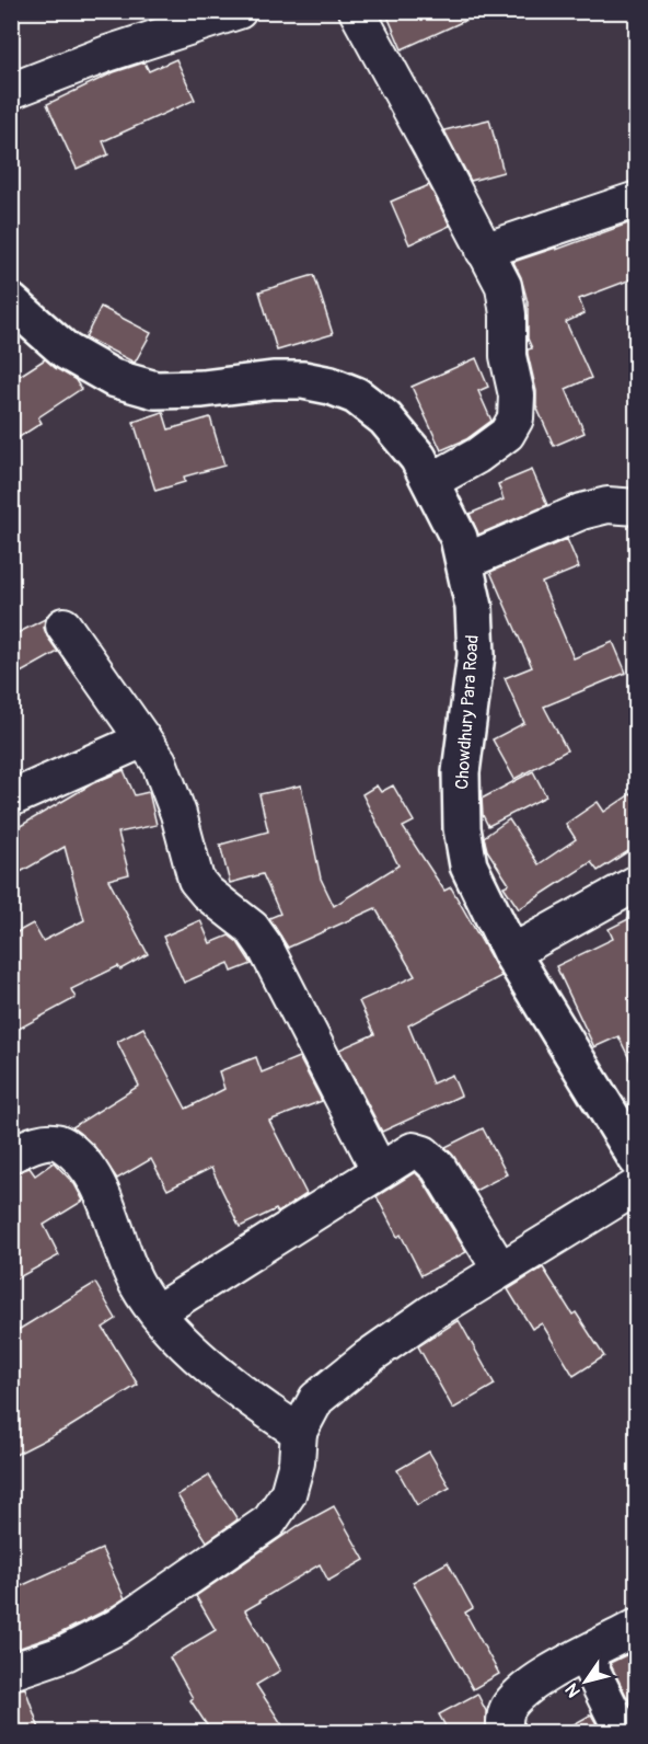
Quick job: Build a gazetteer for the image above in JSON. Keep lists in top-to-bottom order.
{
  "streets": {
    "street": ["Chowdhury Para Road"]
  },
  "north": "bottom left"
}
